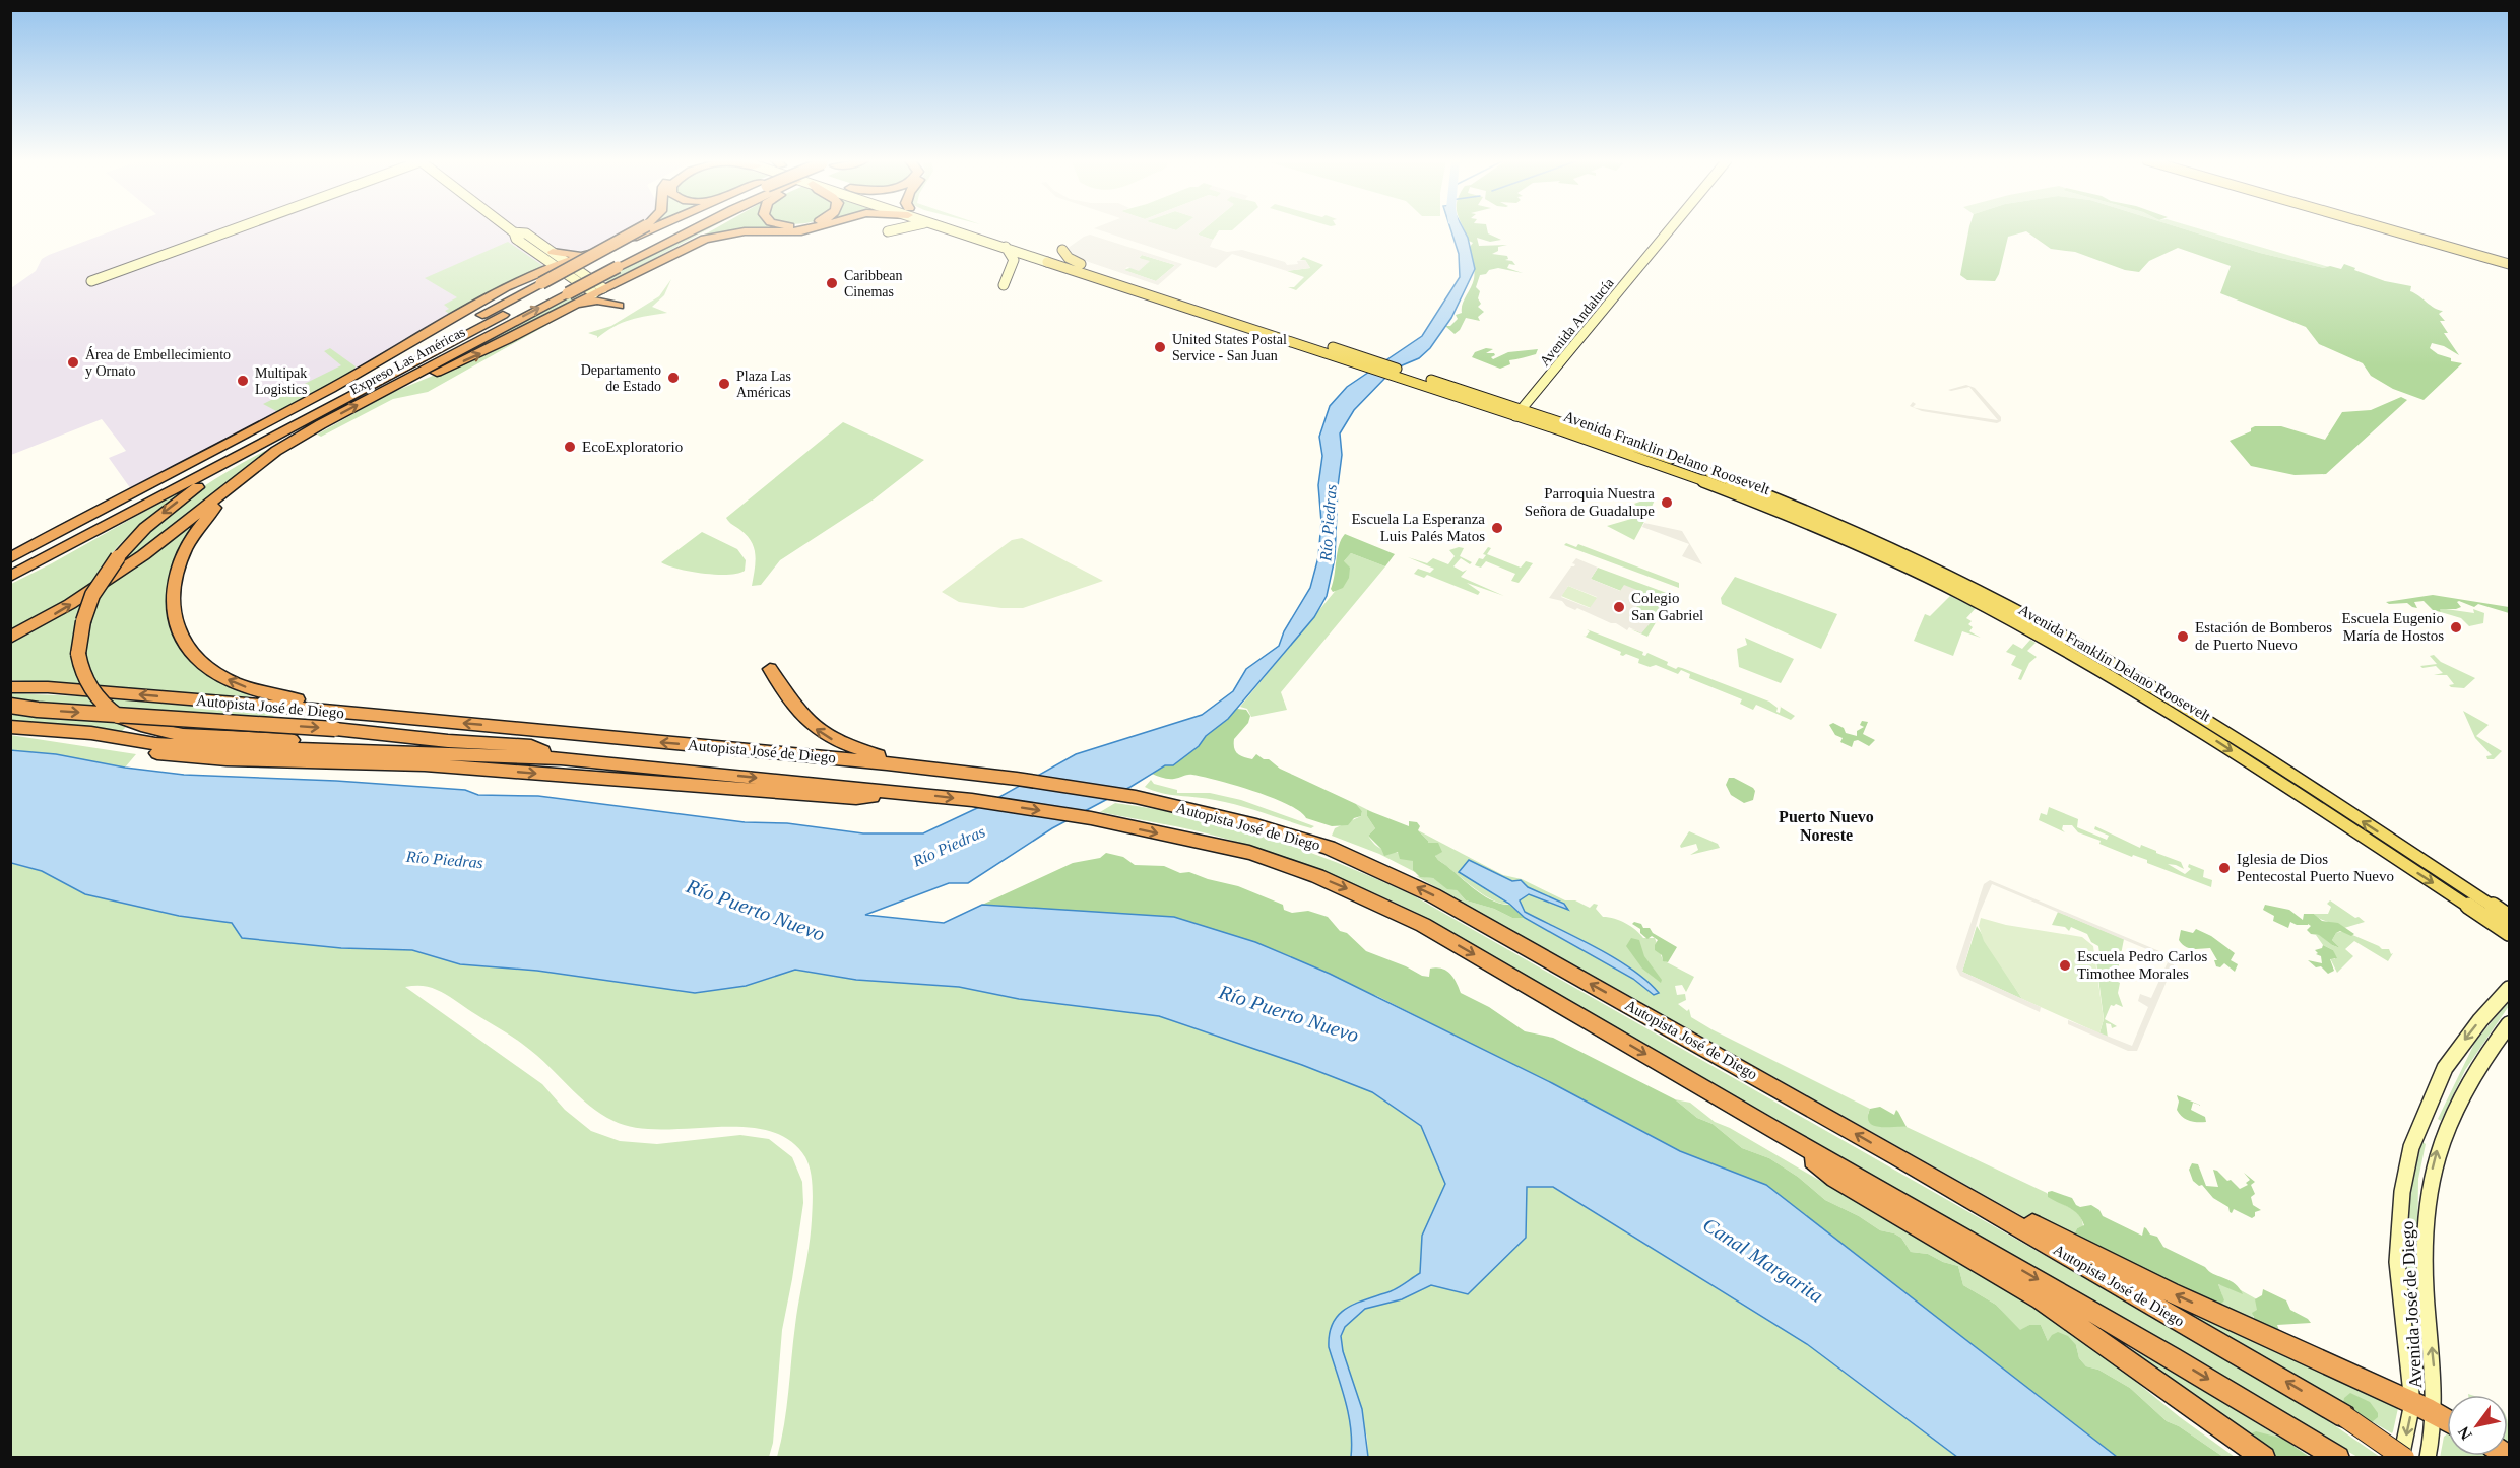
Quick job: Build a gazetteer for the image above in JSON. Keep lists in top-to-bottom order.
{
  "streets": {
    "highway": ["Expreso Las Américas", "Autopista José de Diego"],
    "main road": ["Avenida Andalucía", "Avenida Franklin Delano Roosevelt", "Avenida José de Diego"]
  },
  "crossings": [
    ["Avenida Andalucía", "Avenida Franklin Delano Roosevelt"],
    ["Autopista José de Diego", "Avenida José de Diego"]
  ],
  "districts": ["Puerto Nuevo Noreste"],
  "water": ["Río Piedras", "Río Puerto Nuevo", "Canal Margarita"],
  "places": [
    "Caribbean Cinemas",
    "United States Postal Service - San Juan",
    "Área de Embellecimiento y Ornato",
    "Departamento de Estado",
    "Multipak Logistics",
    "Plaza Las Américas",
    "EcoExploratorio",
    "Parroquia Nuestra Señora de Guadalupe",
    "Escuela La Esperanza Luis Palés Matos",
    "Colegio San Gabriel",
    "Escuela Eugenio María de Hostos",
    "Estación de Bomberos de Puerto Nuevo",
    "Iglesia de Dios Pentecostal Puerto Nuevo",
    "Escuela Pedro Carlos Timothee Morales"
  ],
  "north": "bottom left"
}
